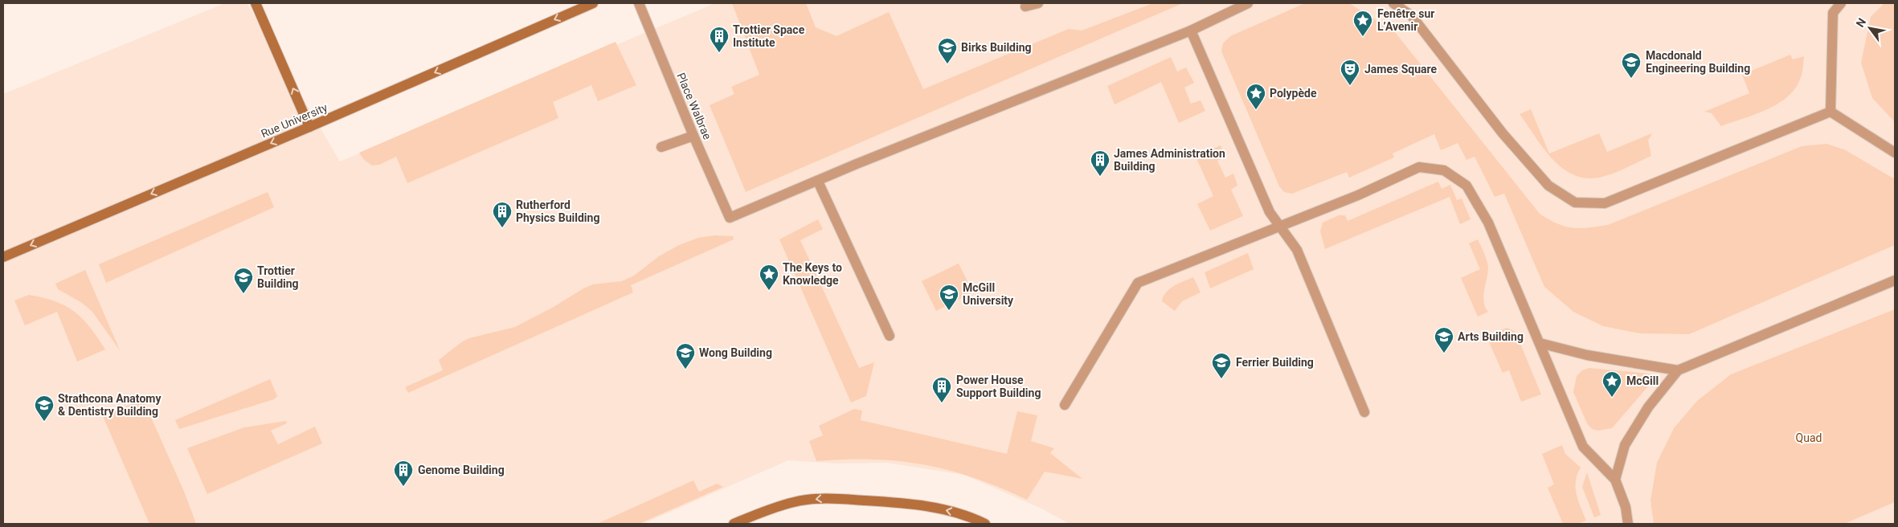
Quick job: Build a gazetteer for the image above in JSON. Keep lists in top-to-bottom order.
{
  "streets": {
    "main road": ["Rue University"],
    "street": ["Place Walbrae"]
  },
  "one_way": ["Rue University"],
  "parks": ["Quad"],
  "places": {
    "place": [
      "Fenêtre sur L’Avenir",
      "Polypède",
      "The Keys to Knowledge",
      "McGill"
    ],
    "building": [
      "Trottier Space Institute",
      "James Administration Building",
      "Rutherford Physics Building",
      "Power House Support Building",
      "Genome Building"
    ],
    "school or university": [
      "Birks Building",
      "Macdonald Engineering Building",
      "Trottier Building",
      "McGill University",
      "Arts Building",
      "Wong Building",
      "Ferrier Building",
      "Strathcona Anatomy & Dentistry Building"
    ],
    "theatre": ["James Square"]
  },
  "north": "top left"
}
